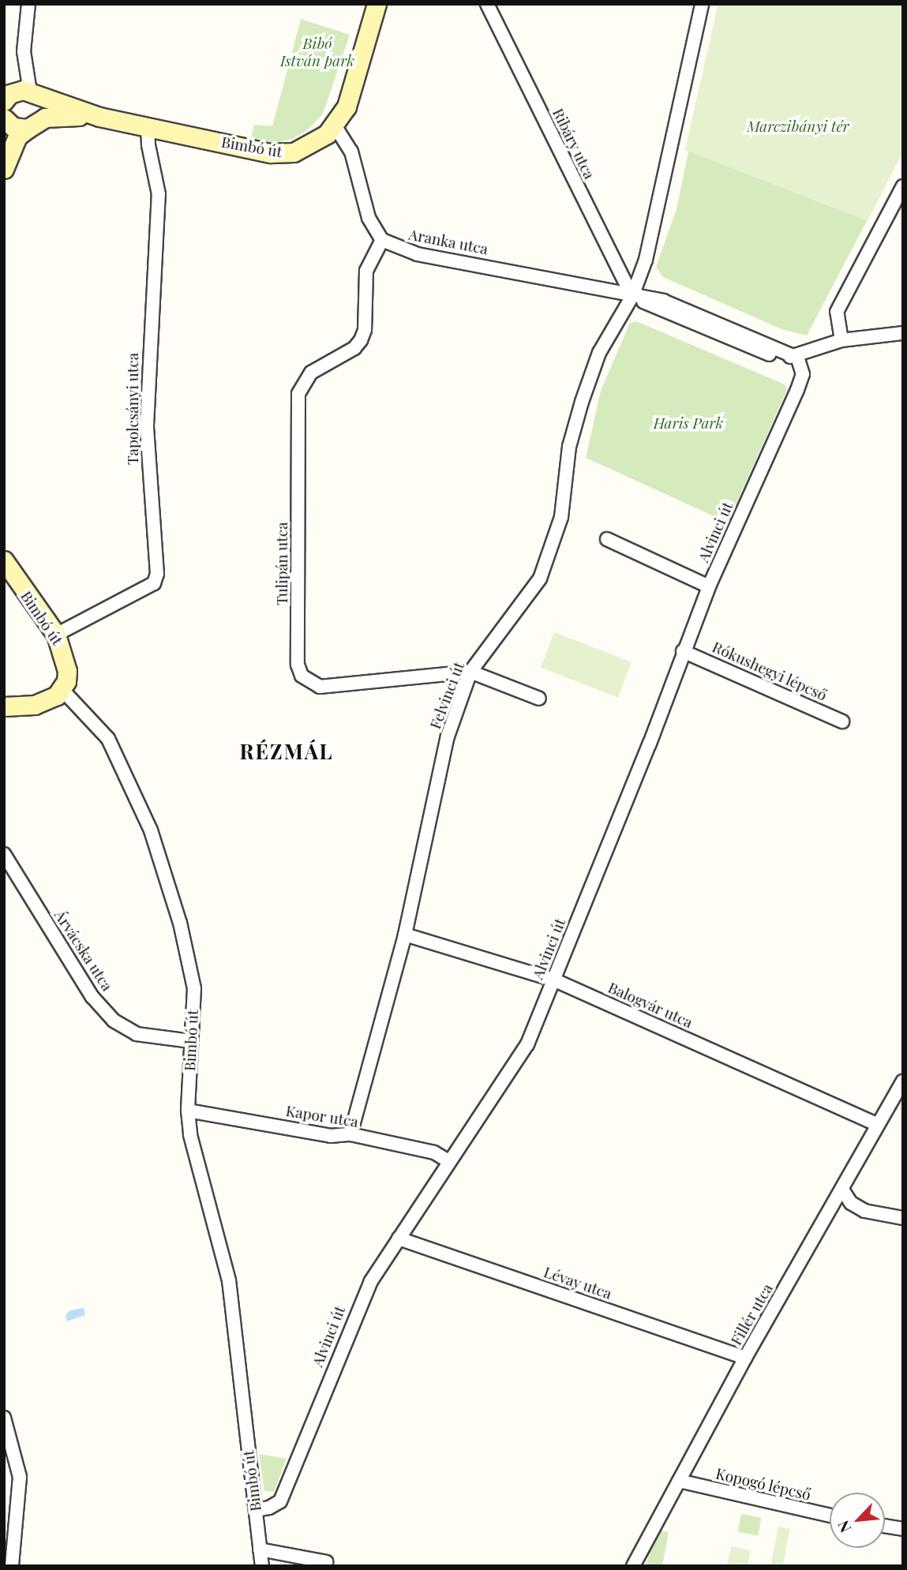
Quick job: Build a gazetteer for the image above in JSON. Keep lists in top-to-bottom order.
{
  "streets": {
    "street": [
      "Ribáry utca",
      "Bimbó út",
      "Aranka utca",
      "Tapolcsányi utca",
      "Alvinci út",
      "Tulipán utca",
      "Rókushegyi lépcső",
      "Felvinci út",
      "Árvácska utca",
      "Balogvár utca",
      "Kapor utca",
      "Lévay utca",
      "Fillér utca",
      "Kopogó lépcső"
    ]
  },
  "crossings": [
    ["Ribáry utca", "Aranka utca"],
    ["Ribáry utca", "Felvinci út"],
    ["Bimbó út", "Tapolcsányi utca"],
    ["Bimbó út", "Alvinci út"],
    ["Bimbó út", "Árvácska utca"],
    ["Bimbó út", "Kapor utca"],
    ["Aranka utca", "Tulipán utca"],
    ["Aranka utca", "Felvinci út"],
    ["Alvinci út", "Rókushegyi lépcső"],
    ["Alvinci út", "Balogvár utca"],
    ["Alvinci út", "Kapor utca"],
    ["Alvinci út", "Lévay utca"],
    ["Tulipán utca", "Felvinci út"],
    ["Felvinci út", "Balogvár utca"],
    ["Felvinci út", "Kapor utca"],
    ["Balogvár utca", "Fillér utca"],
    ["Lévay utca", "Fillér utca"],
    ["Fillér utca", "Kopogó lépcső"]
  ],
  "districts": ["RÉZMÁL"],
  "parks": ["Bibó István park", "Marczibányi tér", "Haris Park"],
  "north": "bottom left"
}
